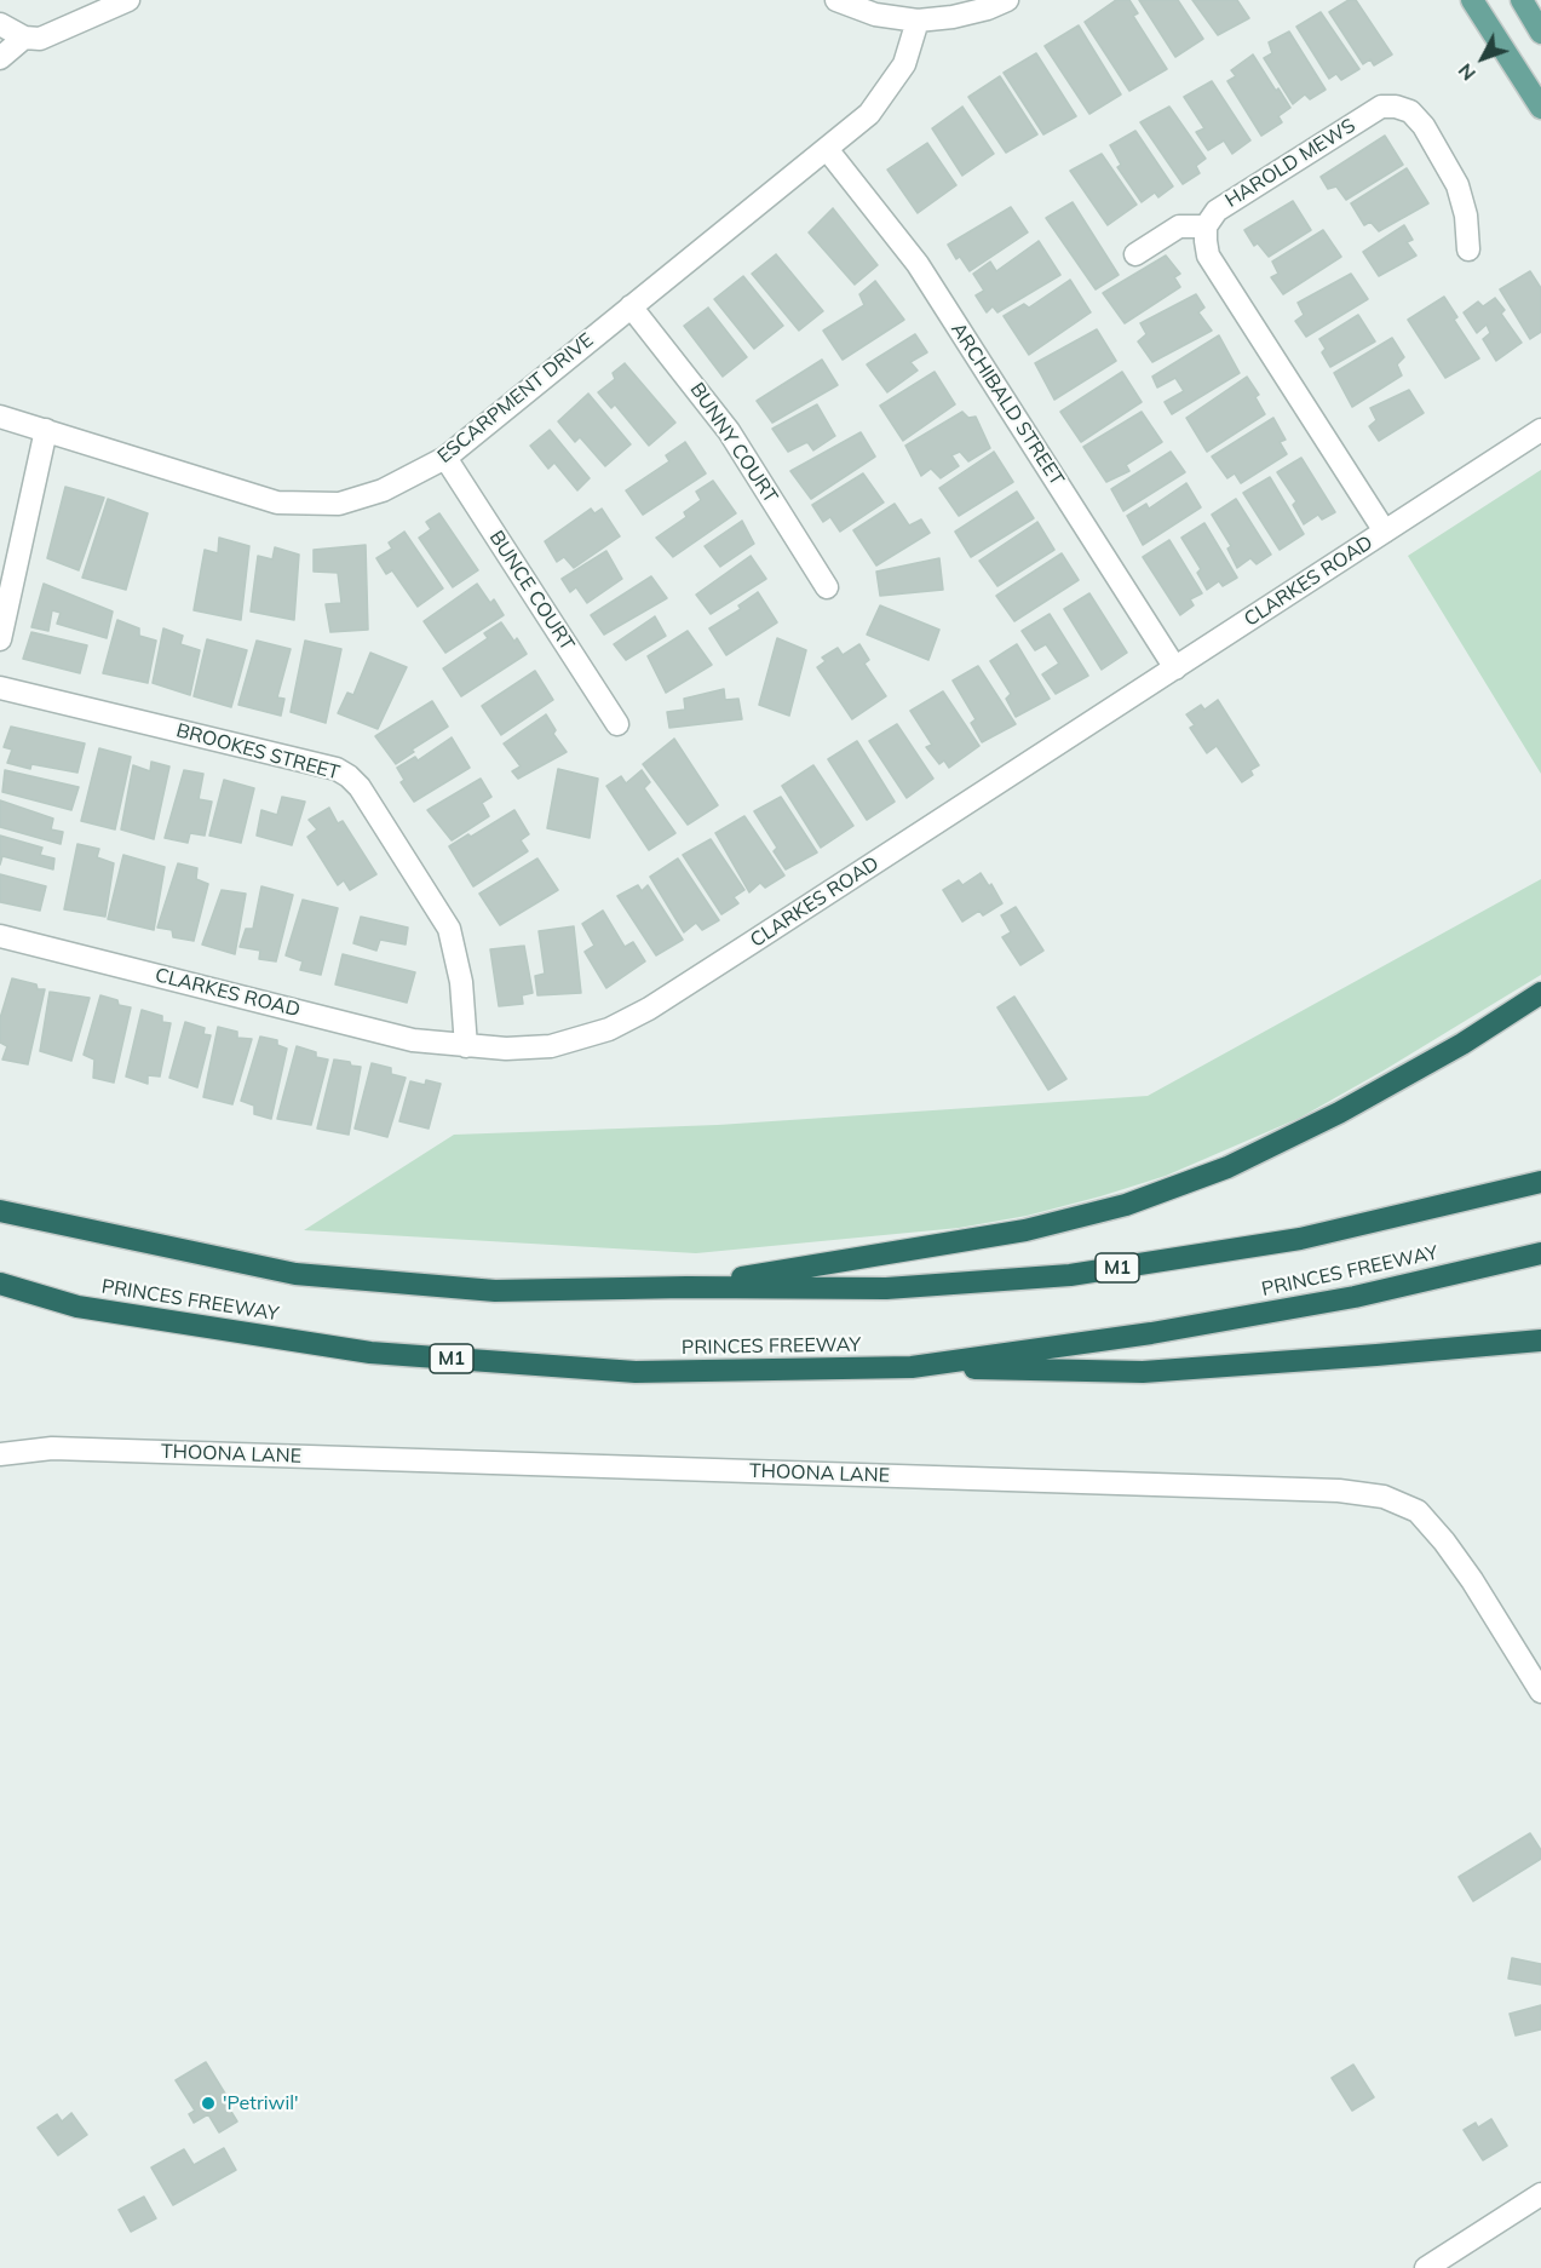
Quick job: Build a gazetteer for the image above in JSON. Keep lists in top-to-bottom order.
{
  "streets": {
    "highway": ["M1", "PRINCES FREEWAY"],
    "street": [
      "HAROLD MEWS",
      "ESCARPMENT DRIVE",
      "ARCHIBALD STREET",
      "BUNNY COURT",
      "CLARKES ROAD",
      "BUNCE COURT",
      "BROOKES STREET",
      "THOONA LANE"
    ]
  },
  "crossings": [
    ["ESCARPMENT DRIVE", "ARCHIBALD STREET"],
    ["ESCARPMENT DRIVE", "BUNNY COURT"],
    ["ESCARPMENT DRIVE", "BUNCE COURT"],
    ["ARCHIBALD STREET", "CLARKES ROAD"],
    ["CLARKES ROAD", "BROOKES STREET"]
  ],
  "places": ["'Petriwil'"],
  "north": "bottom left"
}
